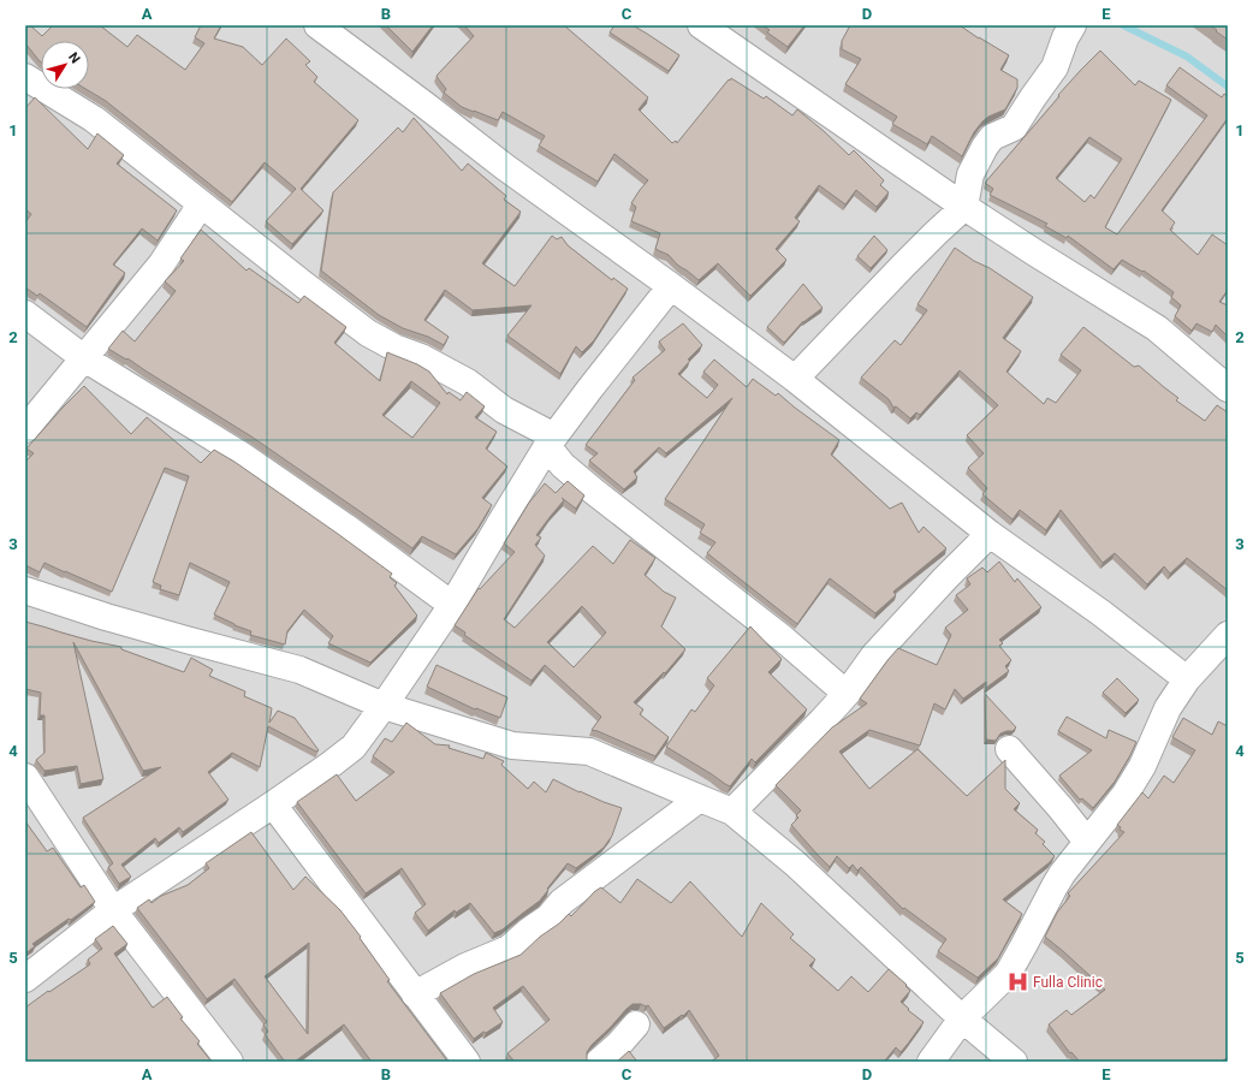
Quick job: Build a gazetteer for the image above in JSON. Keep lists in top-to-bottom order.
{
  "places": {
    "hospital": ["Fulla Clinic"]
  },
  "north": "top right",
  "grid": {
    "columns": [
      "A",
      "B",
      "C",
      "D",
      "E"
    ],
    "rows": [
      "1",
      "2",
      "3",
      "4",
      "5"
    ]
  }
}
